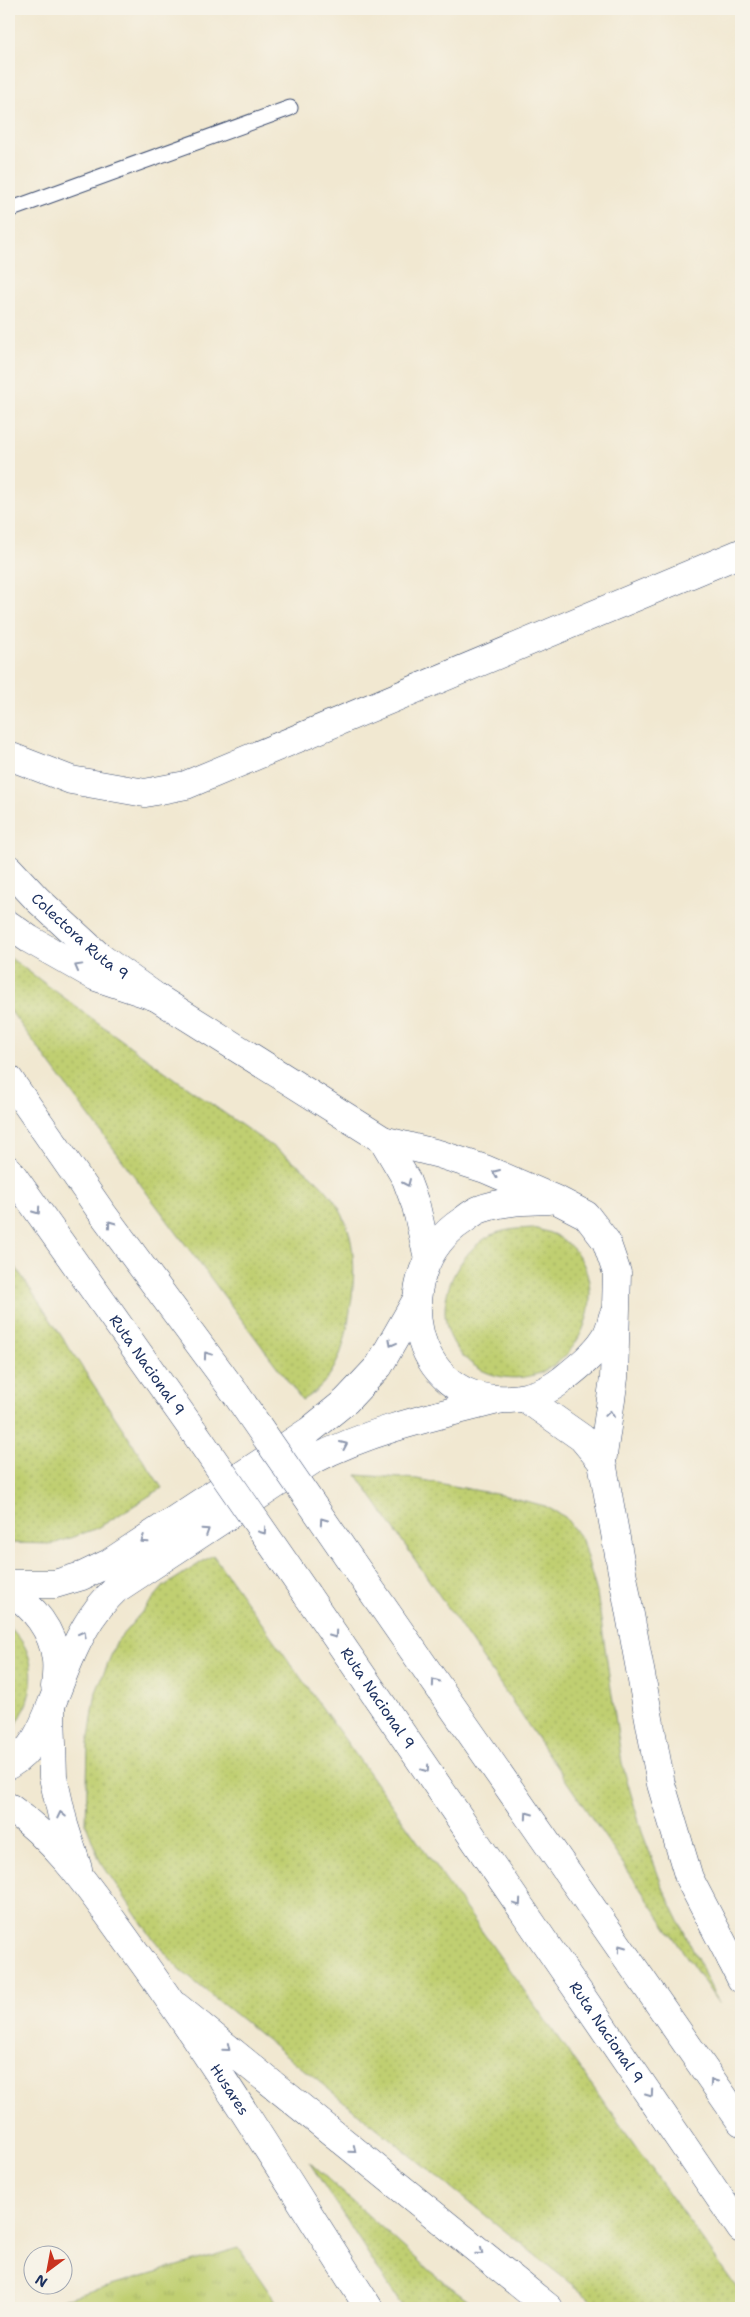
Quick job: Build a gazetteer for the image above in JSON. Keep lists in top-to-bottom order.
{
  "streets": {
    "main road": ["Colectora Ruta 9", "Ruta Nacional 9", "Husares"]
  },
  "north": "bottom left"
}
